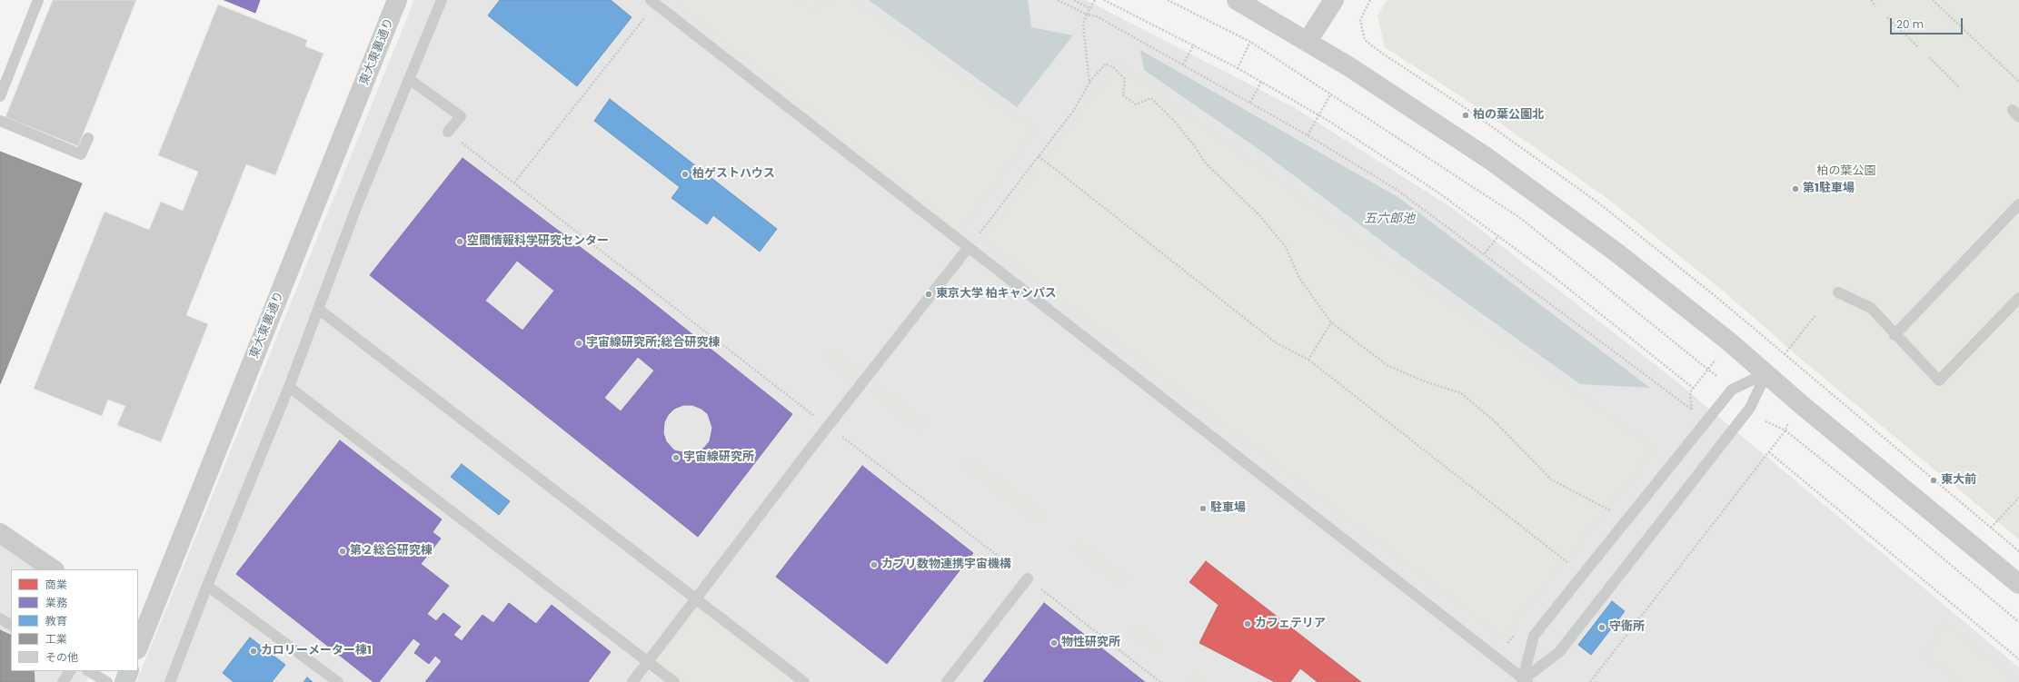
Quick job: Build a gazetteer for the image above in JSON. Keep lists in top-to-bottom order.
{
  "streets": {
    "street": ["東大東裏通り"]
  },
  "water": ["五六郎池"],
  "parks": ["柏の葉公園"],
  "places": [
    "柏の葉公園北",
    "柏ゲストハウス",
    "第1駐車場",
    "空間情報科学研究センター",
    "東京大学 柏キャンパス",
    "宇宙線研究所;総合研究棟",
    "宇宙線研究所",
    "東大前",
    "駐車場",
    "第２総合研究棟",
    "カブリ数物連携宇宙機構",
    "カフェテリア",
    "守衛所",
    "物性研究所",
    "カロリーメーター棟1"
  ],
  "legend": [
    "商業",
    "業務",
    "教育",
    "工業",
    "その他"
  ],
  "scale_bar": "20 m"
}
